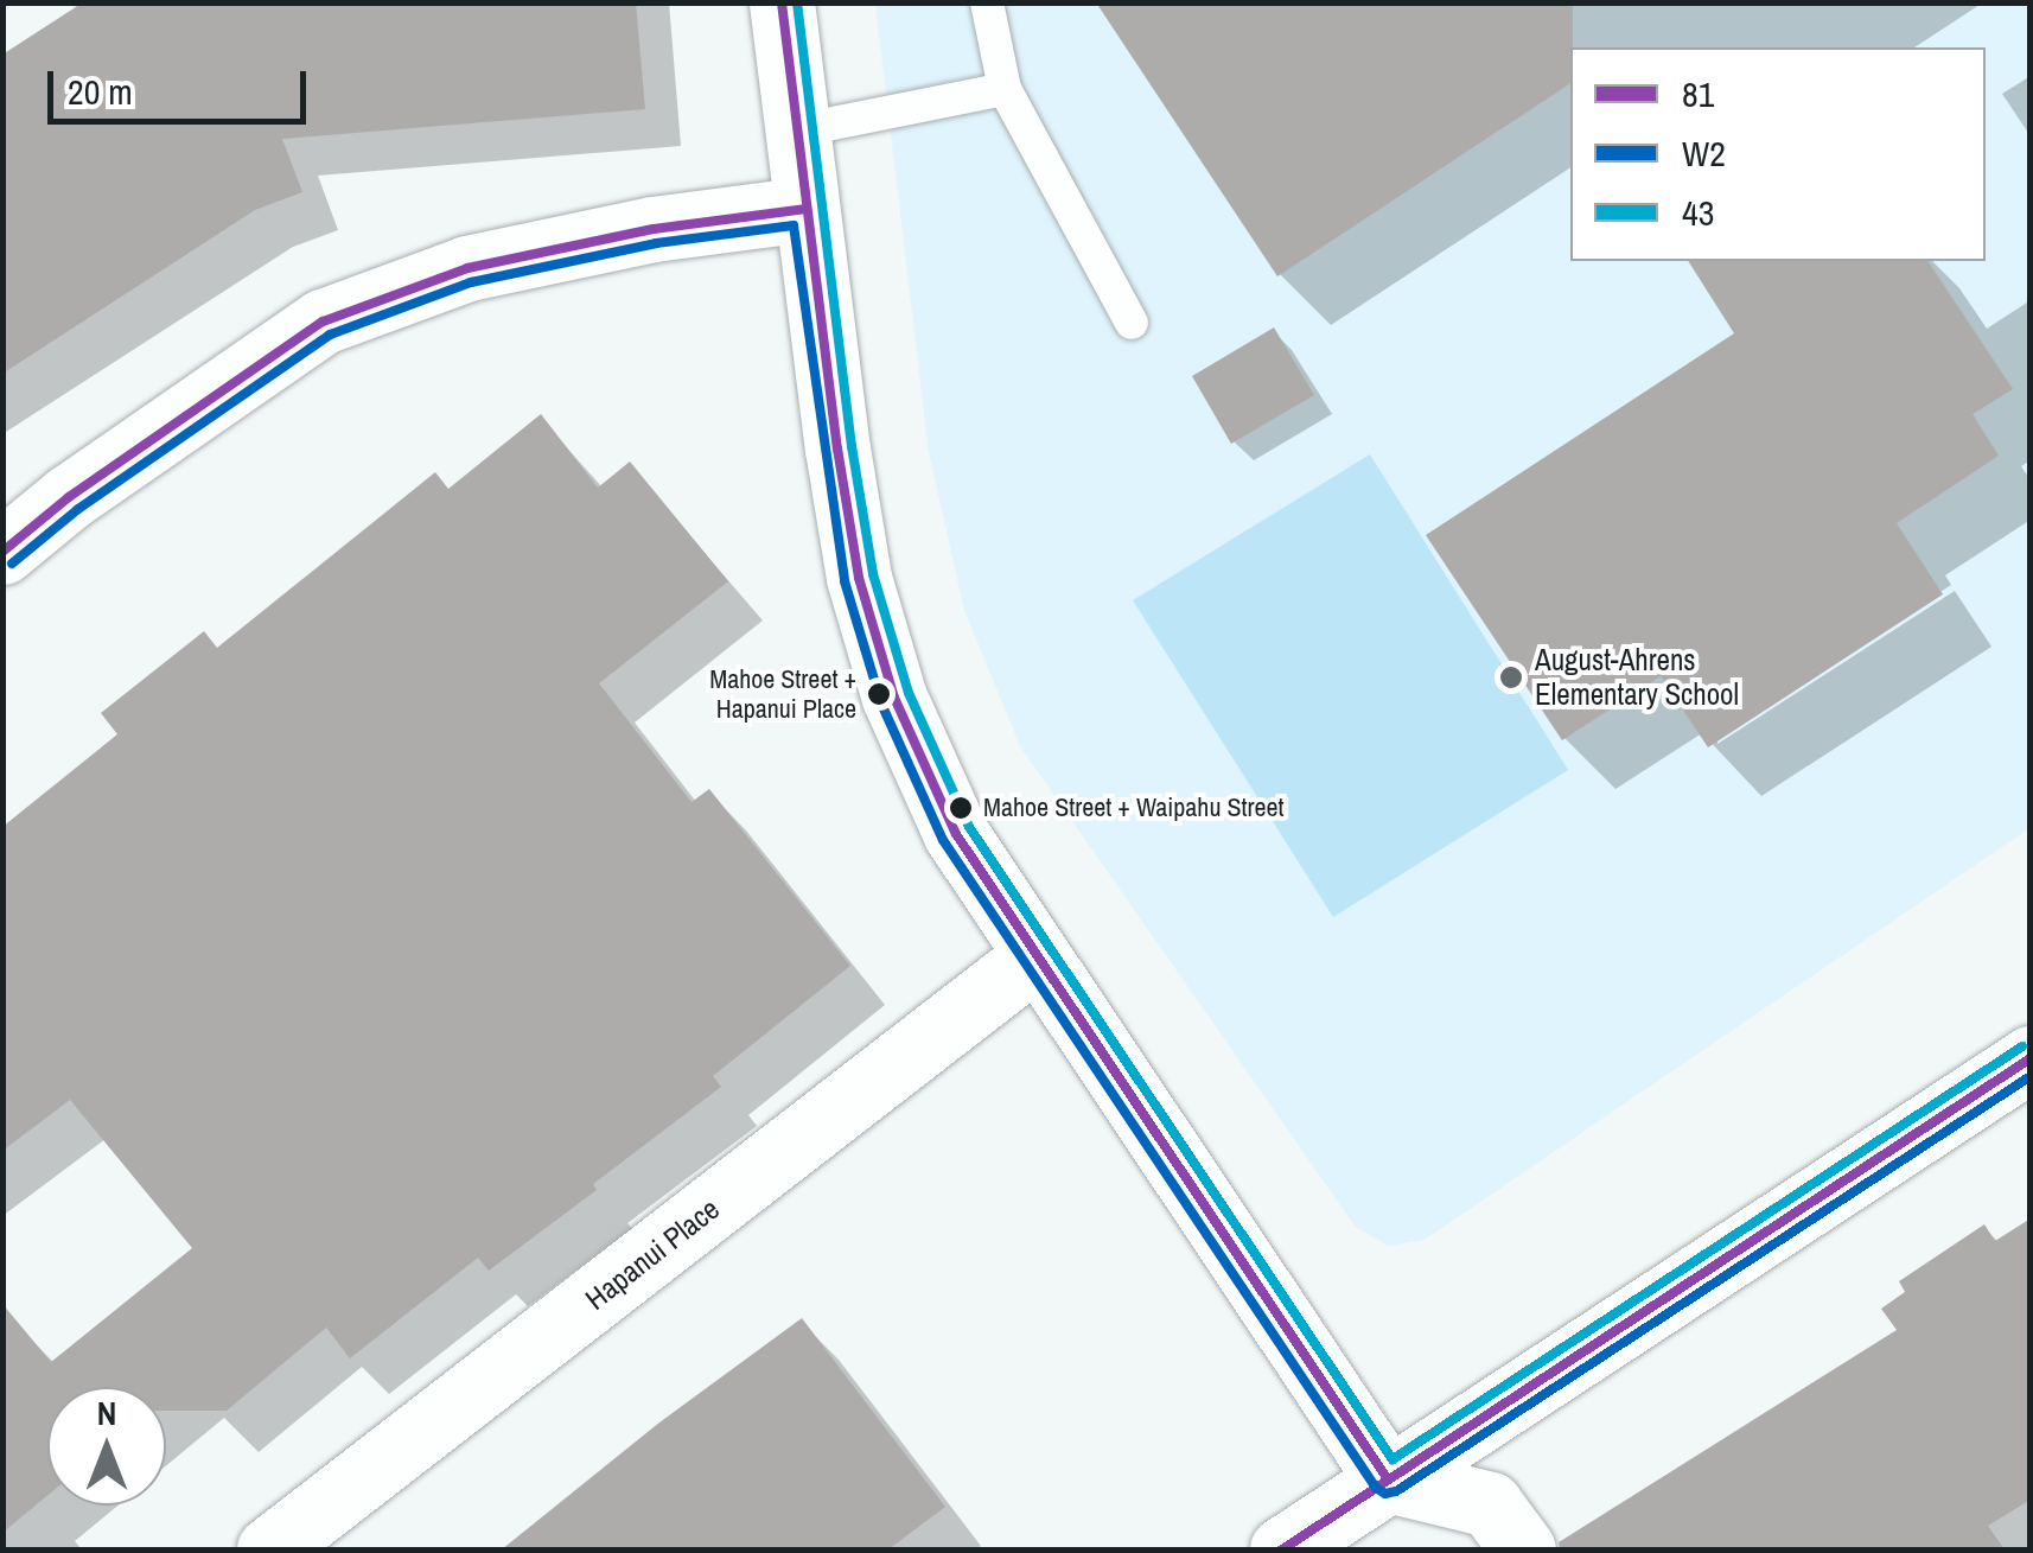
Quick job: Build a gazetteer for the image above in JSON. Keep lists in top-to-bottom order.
{
  "streets": {
    "street": ["Hapanui Place"]
  },
  "places": ["August-Ahrens Elementary School", "Mahoe Street + Hapanui Place", "Mahoe Street + Waipahu Street"],
  "lines": ["transit line 81", "transit line 43", "transit line W2"],
  "legend": ["81", "W2", "43"],
  "scale_bar": "20 m",
  "north": "top"
}
